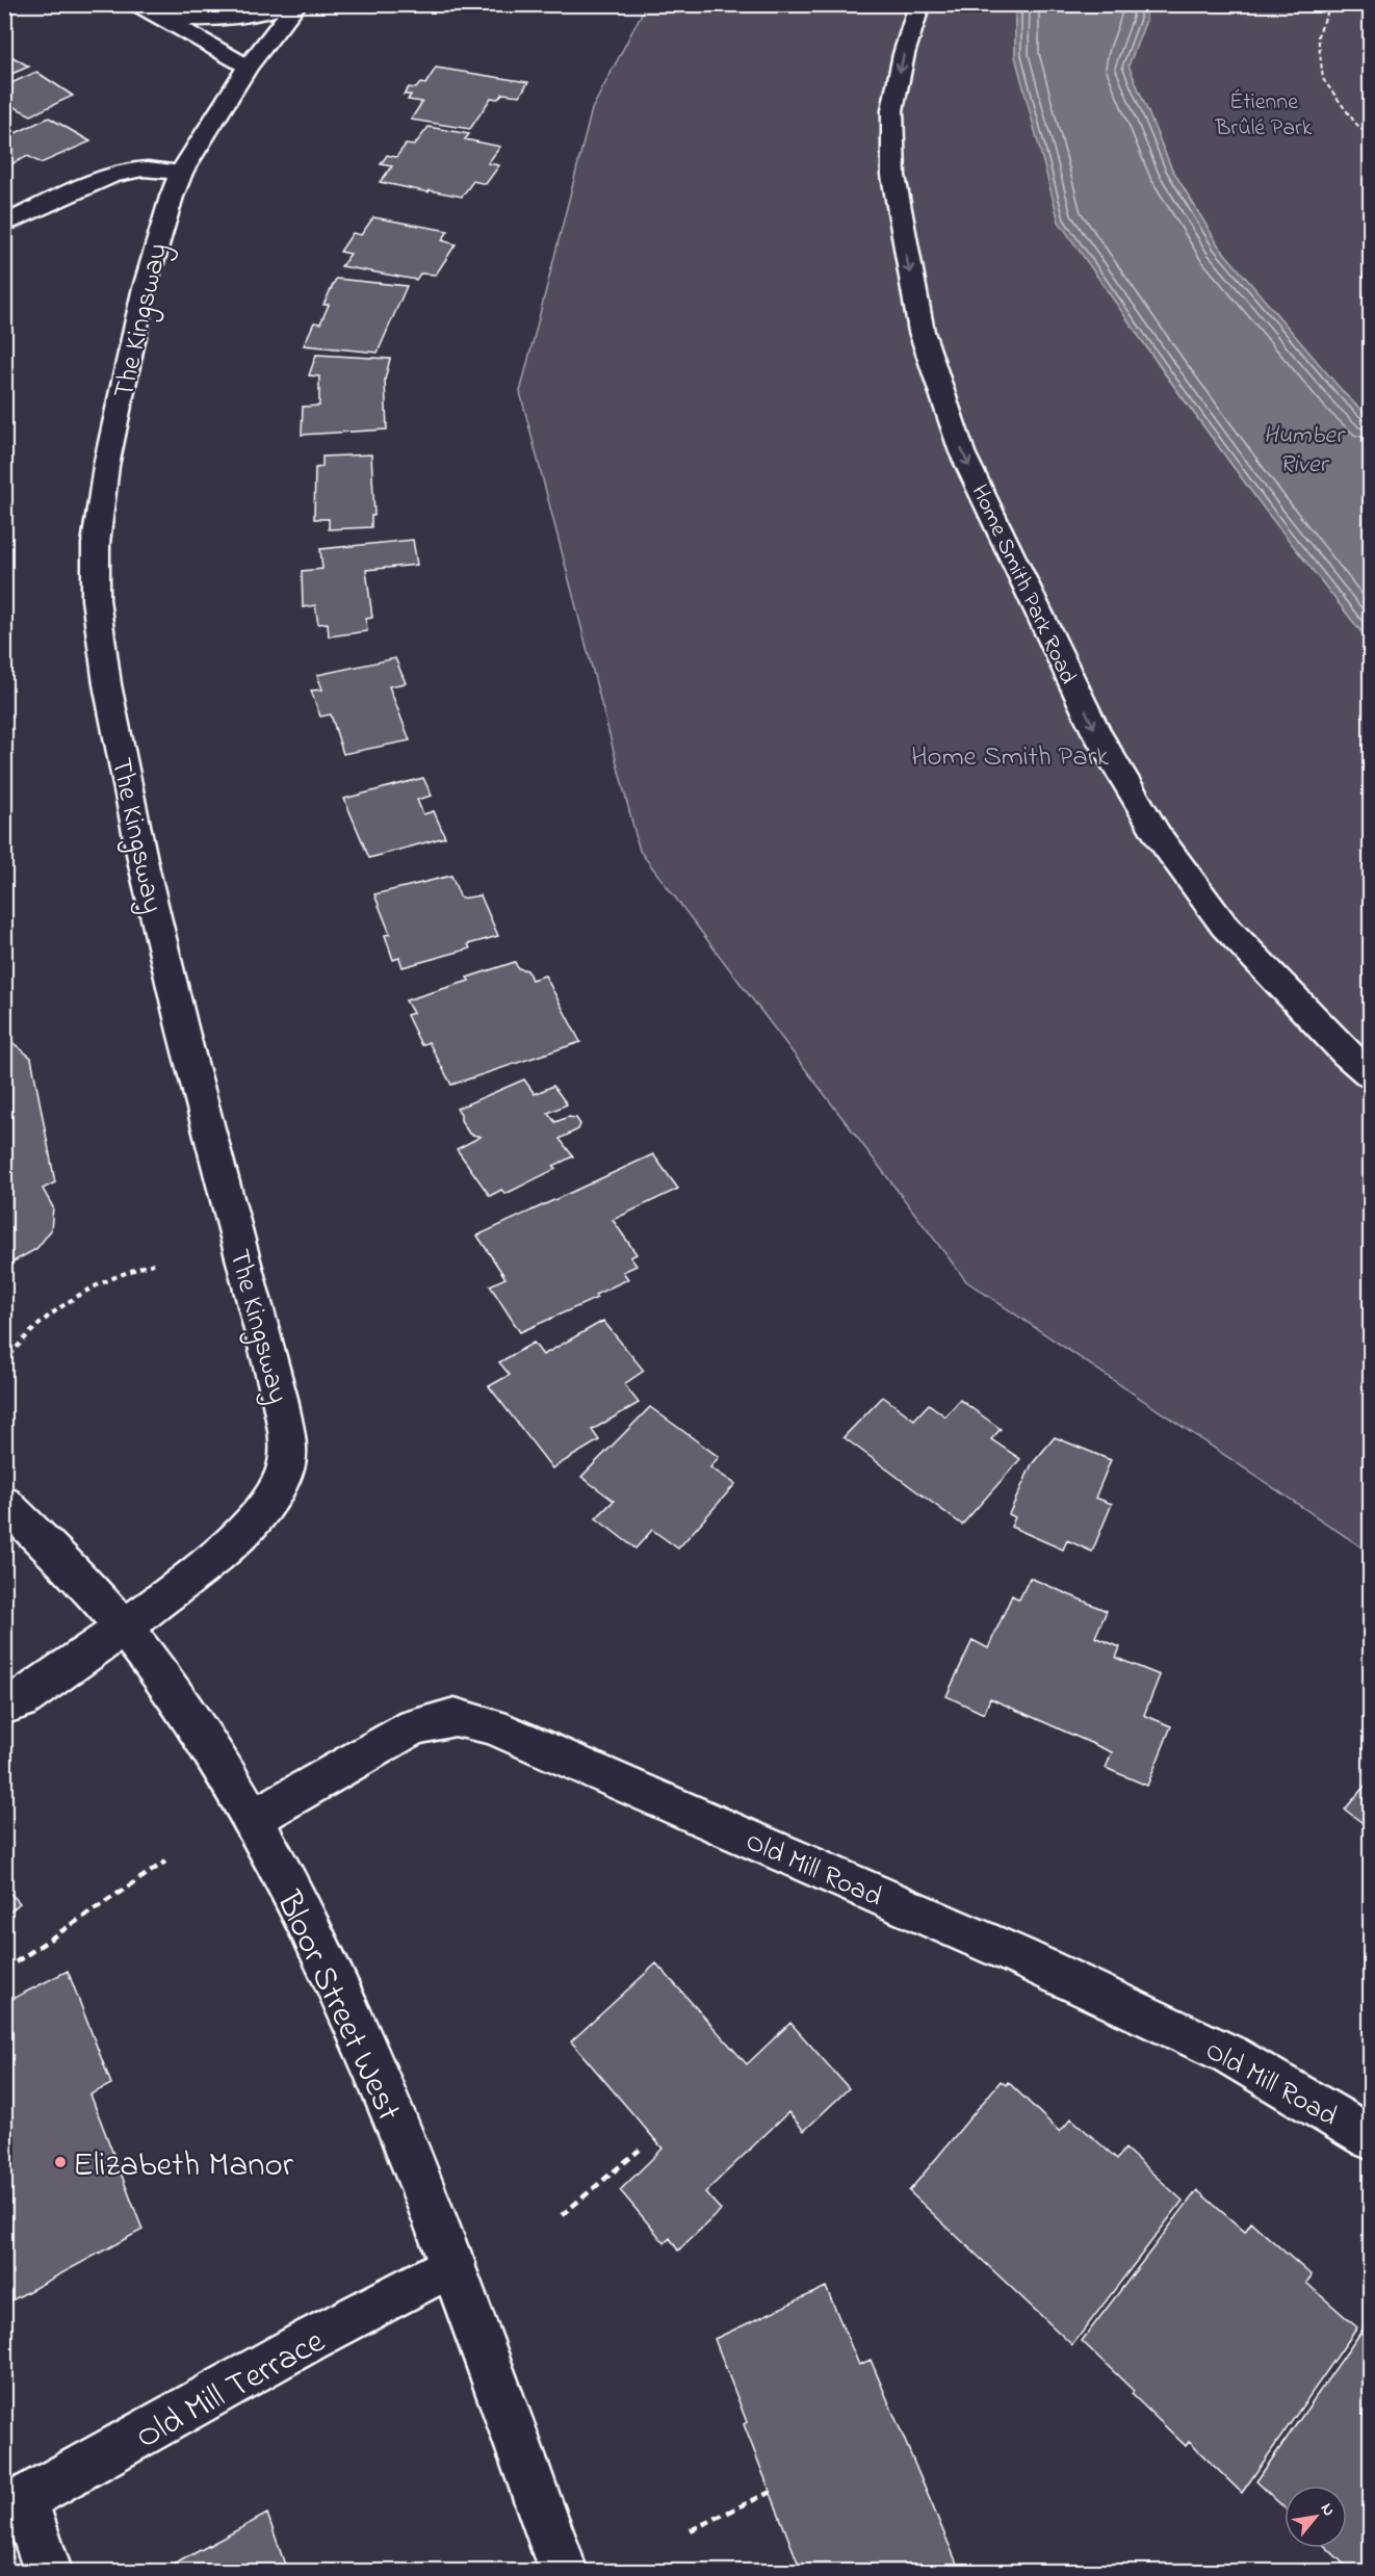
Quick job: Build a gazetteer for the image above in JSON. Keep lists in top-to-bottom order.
{
  "streets": {
    "street": [
      "The Kingsway",
      "Home Smith Park Road",
      "Old Mill Road",
      "Bloor Street West",
      "Old Mill Terrace"
    ]
  },
  "crossings": [
    ["The Kingsway", "Bloor Street West"],
    ["Old Mill Road", "Bloor Street West"],
    ["Bloor Street West", "Old Mill Terrace"]
  ],
  "one_way": ["Home Smith Park Road"],
  "water": ["Humber River"],
  "parks": ["Étienne Brûlé Park", "Home Smith Park"],
  "places": ["Elizabeth Manor"],
  "north": "top right"
}
